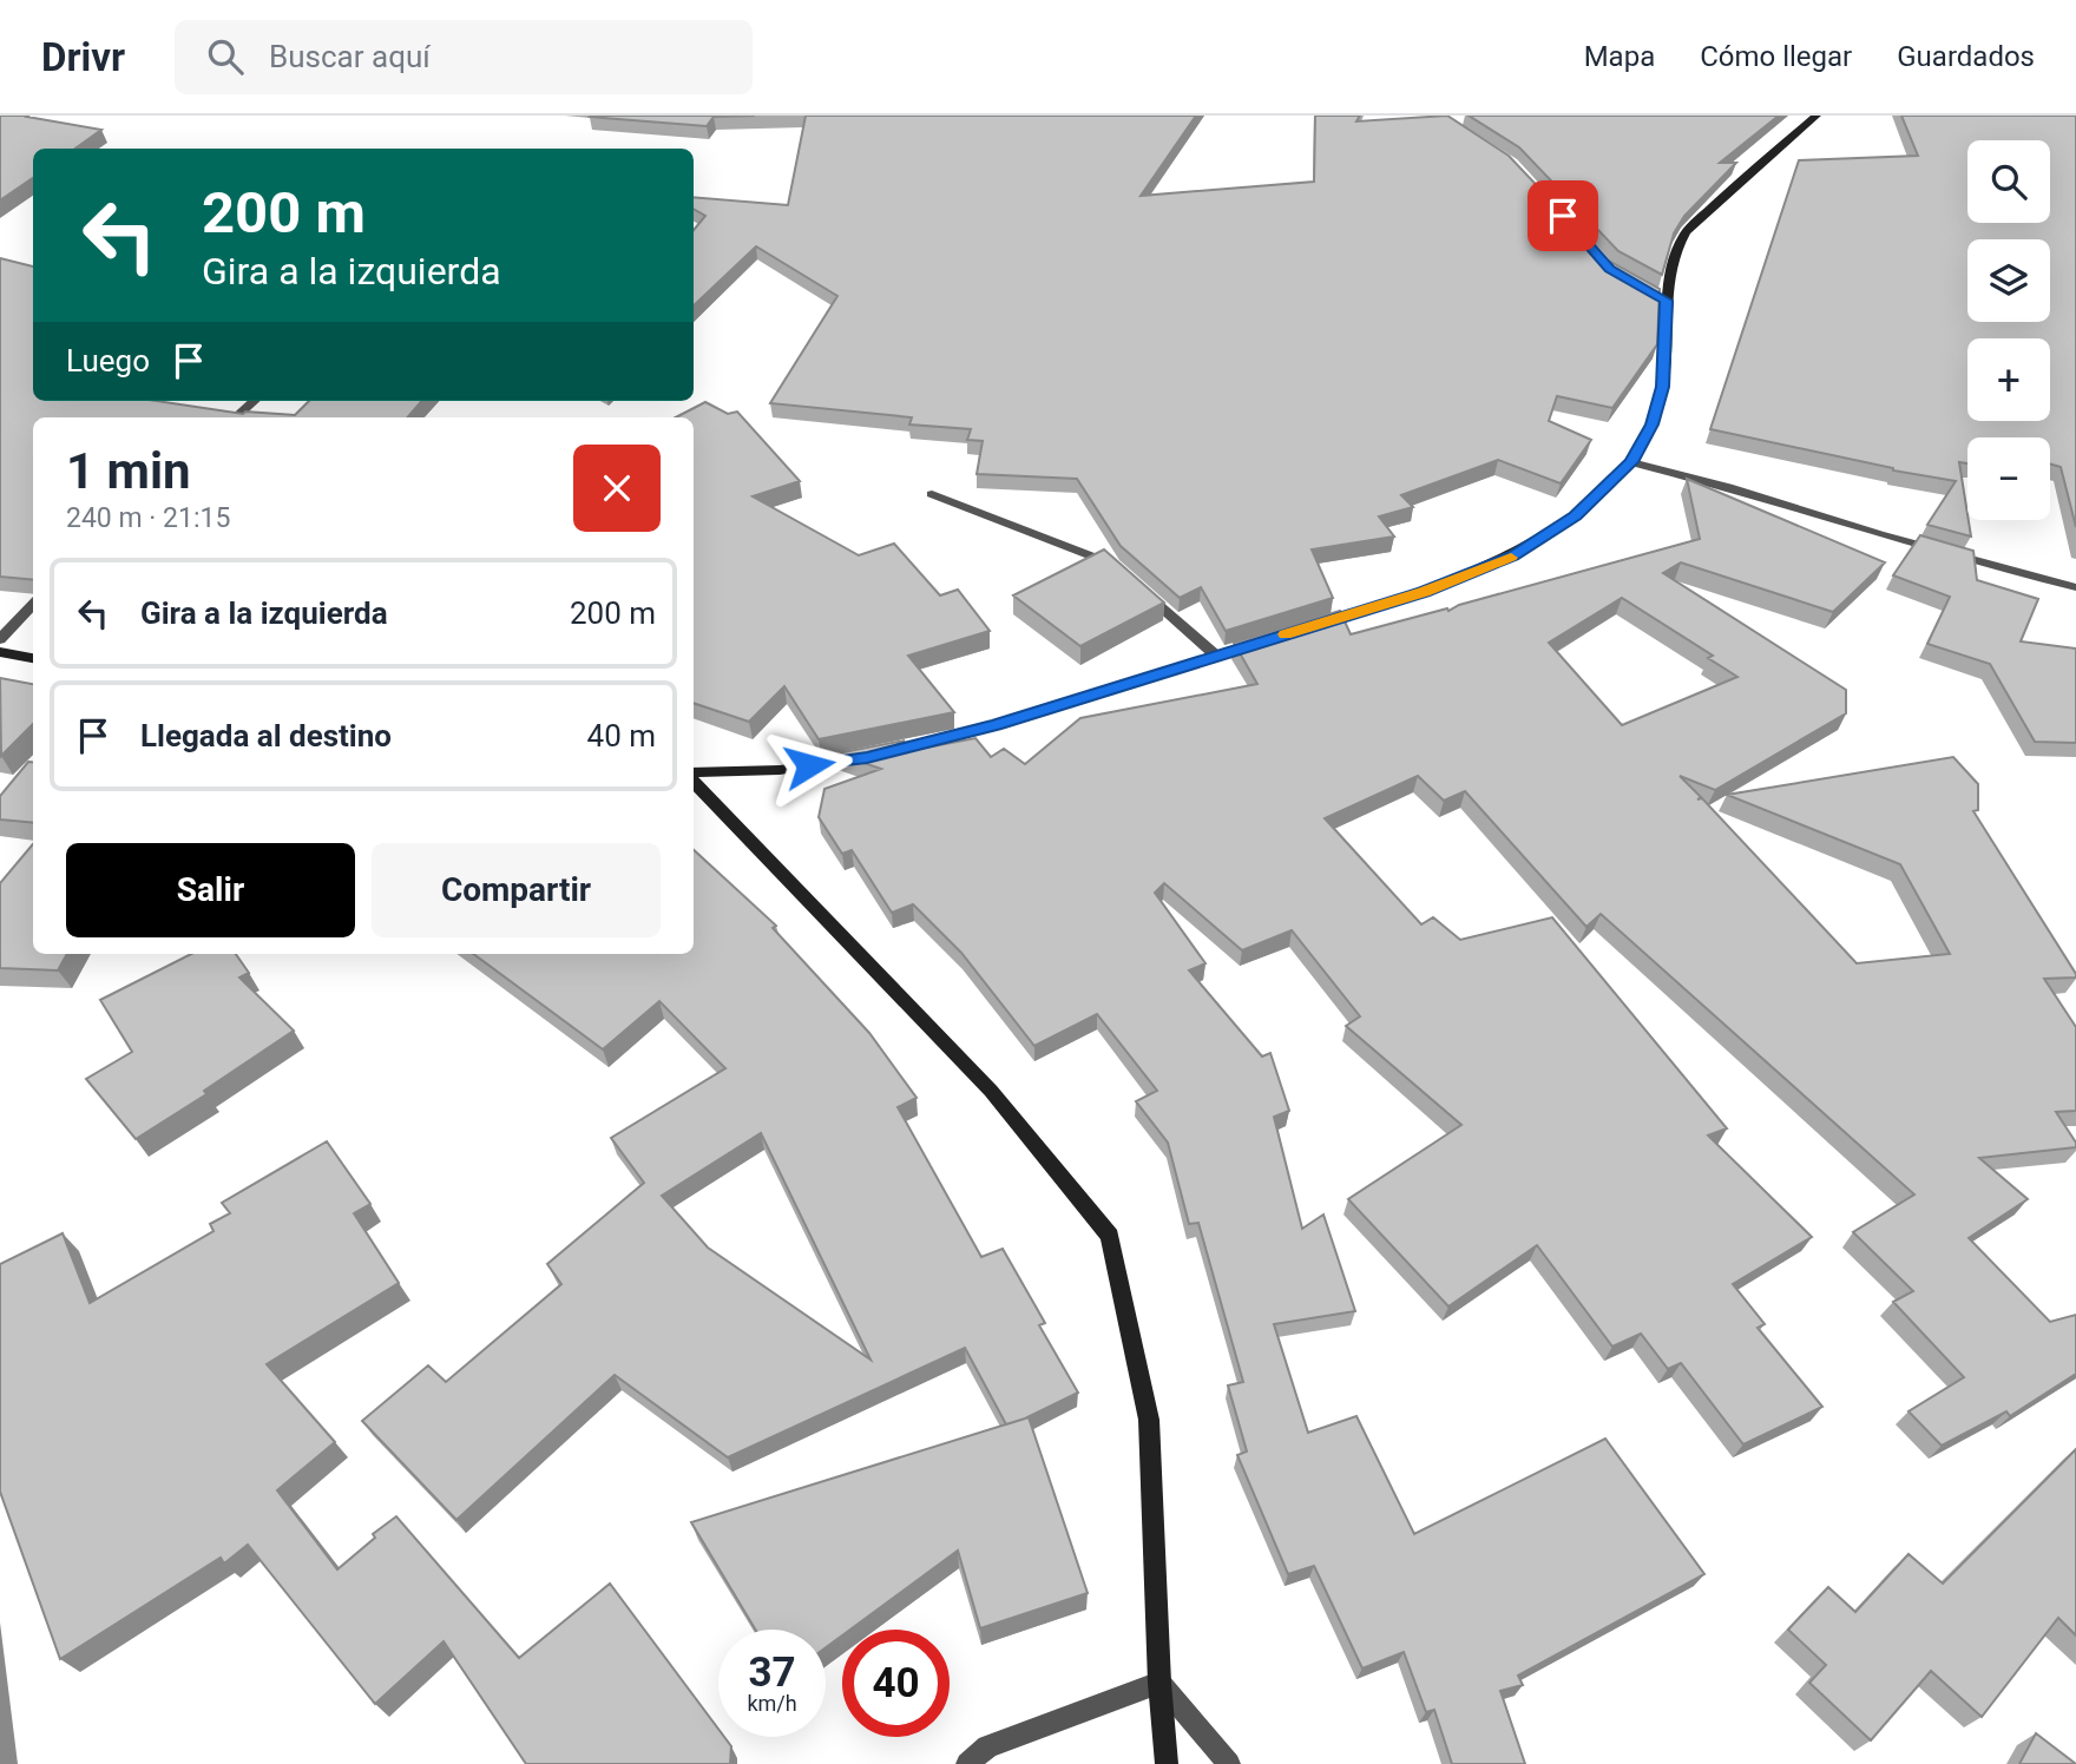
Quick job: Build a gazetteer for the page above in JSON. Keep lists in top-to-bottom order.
{
  "page": {
    "header": "Drivr",
    "search": "Buscar aquí",
    "nav": ["Mapa", "Cómo llegar", "Guardados"],
    "map_buttons": ["+", "−"],
    "turn": ["200 m", "Gira a la izquierda"],
    "then": "Luego",
    "heading": ["1 min", "240 m · 21:15"],
    "list": [
      {
        "name": "Gira a la izquierda",
        "value": "200 m"
      },
      {
        "name": "Llegada al destino",
        "value": "40 m"
      }
    ],
    "buttons": ["Salir", "Compartir"],
    "speed": "37 km/h",
    "limit": "40"
  }
}
